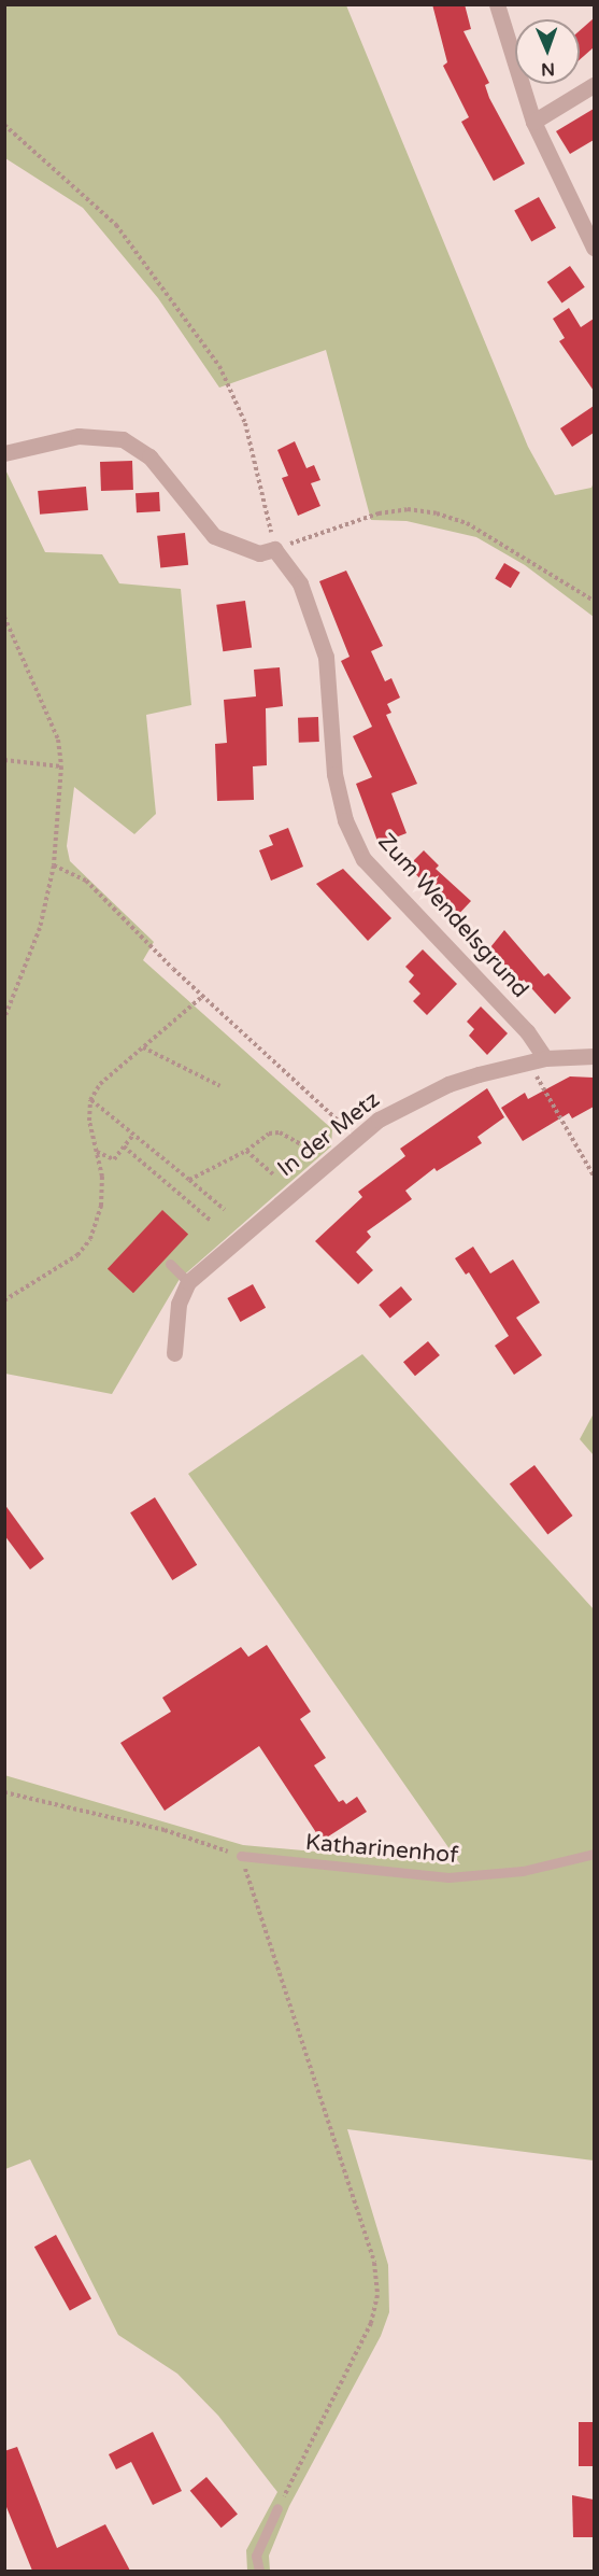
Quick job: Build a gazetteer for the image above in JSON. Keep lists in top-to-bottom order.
{
  "streets": {
    "street": ["Zum Wendelsgrund", "In der Metz"],
    "lane": ["Katharinenhof"]
  },
  "crossings": [
    ["Zum Wendelsgrund", "In der Metz"]
  ],
  "north": "bottom"
}
